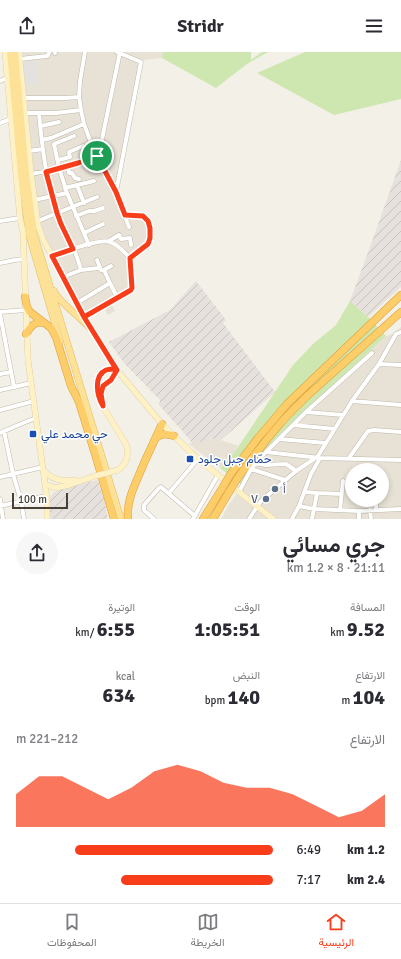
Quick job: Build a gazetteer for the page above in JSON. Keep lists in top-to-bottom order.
{
  "places": {
    "transit": ["حي محمد علي", "حمّام جبل جلود"],
    "other": ["أ", "V"]
  },
  "scale_bar": "100 m",
  "page": {
    "header": "Stridr",
    "scale": "100 m",
    "heading": ["جري مسائي", "21:11 · 8 × 1.2 km"],
    "stats": [
      ["المسافة", "9.52 km"],
      ["الوقت", "1:05:51"],
      ["الوتيرة", "6:55 /km"],
      ["الارتفاع", "104 m"],
      ["النبض", "140 bpm"],
      ["kcal", "634"]
    ],
    "chart": ["الارتفاع", "212–221 m"],
    "list": [
      {
        "name": "1.2 km",
        "note": "6:49"
      },
      {
        "name": "2.4 km",
        "note": "7:17"
      }
    ],
    "tabs": ["الرئيسية", "الخريطة", "المحفوظات"]
  }
}
